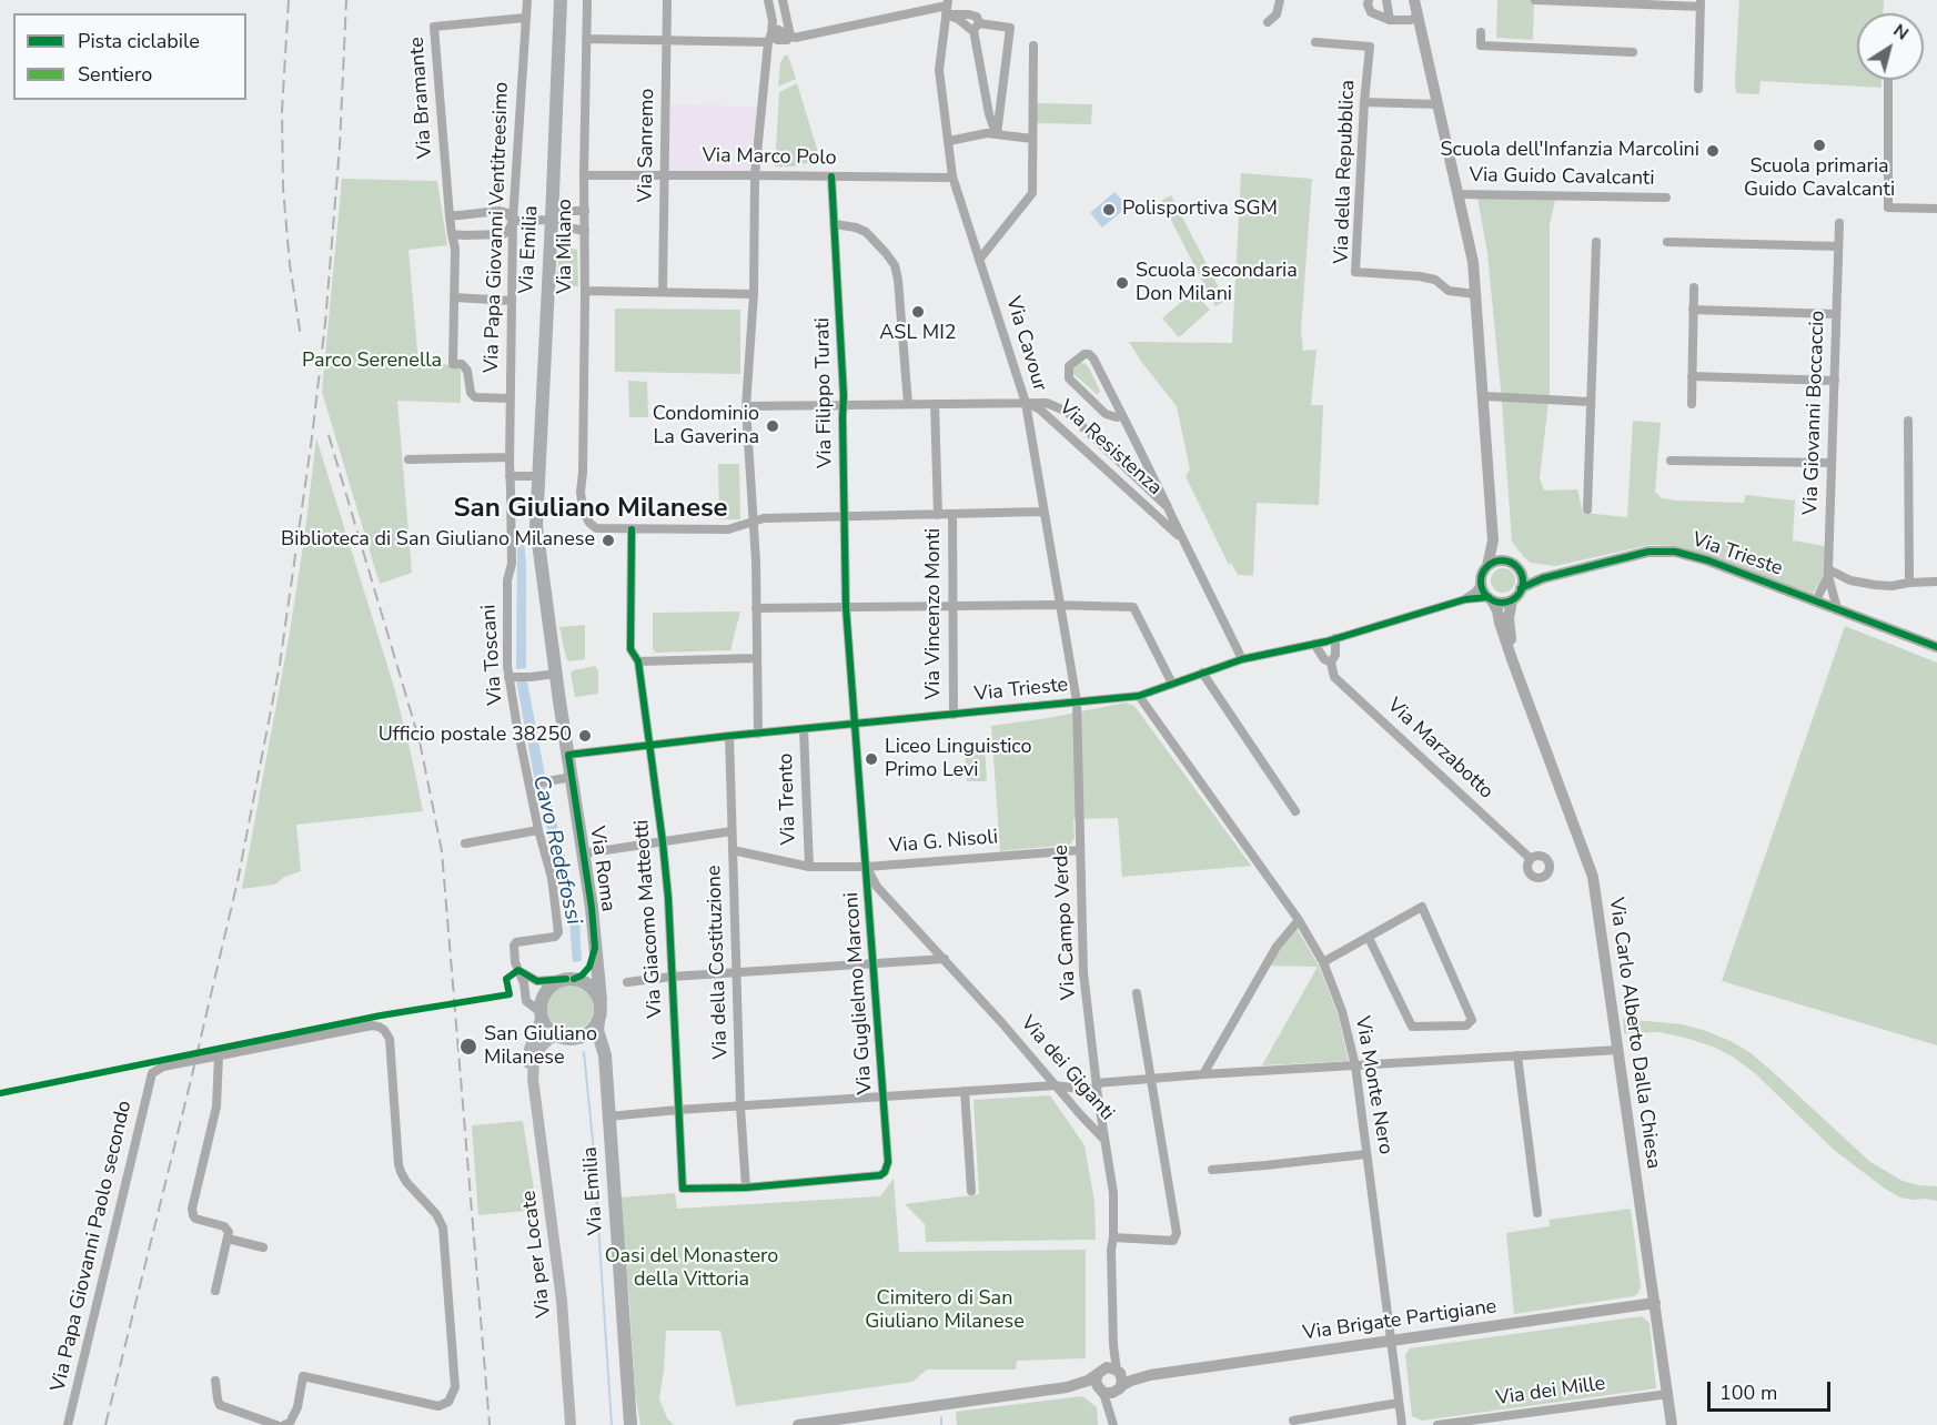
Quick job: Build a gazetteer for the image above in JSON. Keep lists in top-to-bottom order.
{
  "streets": {
    "main road": ["Via Emilia", "Via Roma", "Via per Locate"],
    "street": [
      "Via Bramante",
      "Via Sanremo",
      "Via Marco Polo",
      "Via della Repubblica",
      "Via Guido Cavalcanti",
      "Via Papa Giovanni Ventitreesimo",
      "Via Milano",
      "Via Cavour",
      "Via Filippo Turati",
      "Via Giovanni Boccaccio",
      "Via Resistenza",
      "Via Trieste",
      "Via Vincenzo Monti",
      "Via Toscani",
      "Via Marzabotto",
      "Via Trento",
      "Via G. Nisoli",
      "Via Giacomo Matteotti",
      "Via Campo Verde",
      "Via della Costituzione",
      "Via Guglielmo Marconi",
      "Via Carlo Alberto Dalla Chiesa",
      "Via dei Giganti",
      "Via Monte Nero",
      "Via Papa Giovanni Paolo secondo",
      "Via Brigate Partigiane",
      "Via dei Mille"
    ]
  },
  "crossings": [
    ["Via Bramante", "Via Papa Giovanni Ventitreesimo"],
    ["Via Sanremo", "Via Marco Polo"],
    ["Via Marco Polo", "Via Milano"],
    ["Via Marco Polo", "Via Cavour"],
    ["Via Marco Polo", "Via Filippo Turati"],
    ["Via Papa Giovanni Ventitreesimo", "Via Toscani"],
    ["Via Milano", "Via Giacomo Matteotti"],
    ["Via Emilia", "Via Roma"],
    ["Via Emilia", "Via per Locate"],
    ["Via Cavour", "Via Resistenza"],
    ["Via Cavour", "Via Trieste"],
    ["Via Cavour", "Via Campo Verde"],
    ["Via Filippo Turati", "Via Guglielmo Marconi"],
    ["Via Giovanni Boccaccio", "Via Trieste"],
    ["Via Resistenza", "Via Trieste"],
    ["Via Trieste", "Via Vincenzo Monti"],
    ["Via Trieste", "Via Marzabotto"],
    ["Via Trieste", "Via Trento"],
    ["Via Trieste", "Via Roma"],
    ["Via Trieste", "Via Giacomo Matteotti"],
    ["Via Trieste", "Via Campo Verde"],
    ["Via Trieste", "Via della Costituzione"],
    ["Via Trieste", "Via Guglielmo Marconi"],
    ["Via Trieste", "Via Carlo Alberto Dalla Chiesa"],
    ["Via Trieste", "Via Monte Nero"],
    ["Via Trento", "Via G. Nisoli"],
    ["Via G. Nisoli", "Via Campo Verde"],
    ["Via G. Nisoli", "Via della Costituzione"],
    ["Via G. Nisoli", "Via Guglielmo Marconi"],
    ["Via G. Nisoli", "Via dei Giganti"],
    ["Via Roma", "Via per Locate"],
    ["Via Giacomo Matteotti", "Via Guglielmo Marconi"],
    ["Via Campo Verde", "Via dei Giganti"],
    ["Via della Costituzione", "Via Guglielmo Marconi"],
    ["Via Guglielmo Marconi", "Via dei Giganti"],
    ["Via Carlo Alberto Dalla Chiesa", "Via Brigate Partigiane"],
    ["Via Carlo Alberto Dalla Chiesa", "Via dei Mille"],
    ["Via dei Giganti", "Via Brigate Partigiane"],
    ["Via Monte Nero", "Via Brigate Partigiane"]
  ],
  "districts": ["San Giuliano Milanese"],
  "water": ["Cavo Redefossi"],
  "parks": ["Parco Serenella", "Oasi del Monastero della Vittoria", "Cimitero di San Giuliano Milanese"],
  "places": [
    "Scuola primaria Guido Cavalcanti",
    "Scuola dell'Infanzia Marcolini",
    "Polisportiva SGM",
    "Scuola secondaria Don Milani",
    "ASL MI2",
    "Condominio La Gaverina",
    "Biblioteca di San Giuliano Milanese",
    "Ufficio postale 38250",
    "Liceo Linguistico Primo Levi",
    "San Giuliano Milanese"
  ],
  "legend": ["Pista ciclabile", "Sentiero"],
  "scale_bar": "100 m",
  "north": "top right"
}
